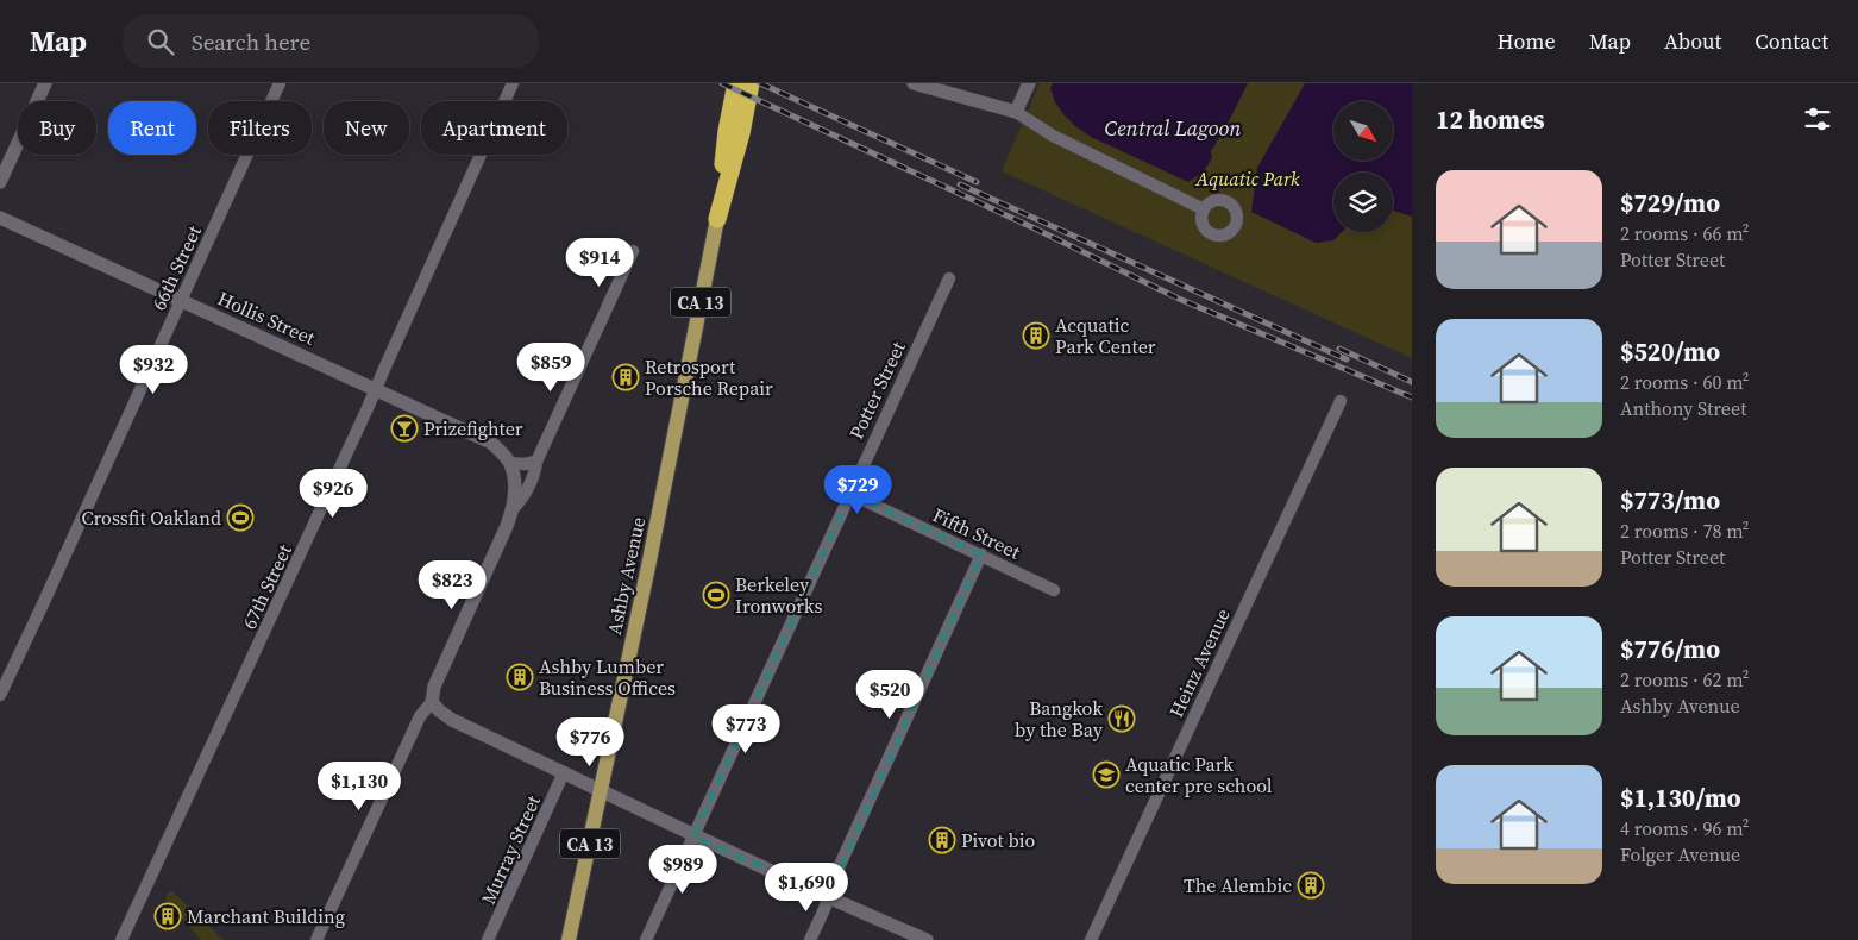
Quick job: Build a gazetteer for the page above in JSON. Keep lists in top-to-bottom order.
{
  "streets": {
    "highway": ["CA 13"],
    "main road": ["Ashby Avenue"],
    "street": [
      "66th Street",
      "Hollis Street",
      "Potter Street",
      "Fifth Street",
      "67th Street",
      "Heinz Avenue",
      "Murray Street"
    ]
  },
  "crossings": [
    ["66th Street", "Hollis Street"],
    ["CA 13", "Ashby Avenue"],
    ["Hollis Street", "67th Street"],
    ["Potter Street", "Fifth Street"]
  ],
  "water": ["Central Lagoon"],
  "parks": ["Aquatic Park"],
  "places": {
    "building": [
      "Acquatic Park Center",
      "Retrosport Porsche Repair",
      "Ashby Lumber Business Offices",
      "Pivot bio",
      "The Alembic",
      "Marchant Building"
    ],
    "bar": ["Prizefighter"],
    "sports": ["Crossfit Oakland", "Berkeley Ironworks"],
    "restaurant": ["Bangkok by the Bay"],
    "school or university": ["Aquatic Park center pre school"]
  },
  "north": "bottom right",
  "page": {
    "header": "Map",
    "search": "Search here",
    "nav": [
      "Home",
      "Map",
      "About",
      "Contact"
    ],
    "heading": "12 homes",
    "chip": [
      "Buy",
      "Rent",
      "Filters",
      "New",
      "Apartment"
    ],
    "list": [
      {
        "name": "$729/mo",
        "note": "2 rooms · 66 m² · Potter Street"
      },
      {
        "name": "$520/mo",
        "note": "2 rooms · 60 m² · Anthony Street"
      },
      {
        "name": "$773/mo",
        "note": "2 rooms · 78 m² · Potter Street"
      },
      {
        "name": "$776/mo",
        "note": "2 rooms · 62 m² · Ashby Avenue"
      },
      {
        "name": "$1,130/mo",
        "note": "4 rooms · 96 m² · Folger Avenue"
      }
    ],
    "price": [
      "$914",
      "$859",
      "$932",
      "$729",
      "$926",
      "$823",
      "$520",
      "$773",
      "$776",
      "$1,130",
      "$989",
      "$1,690"
    ]
  }
}
